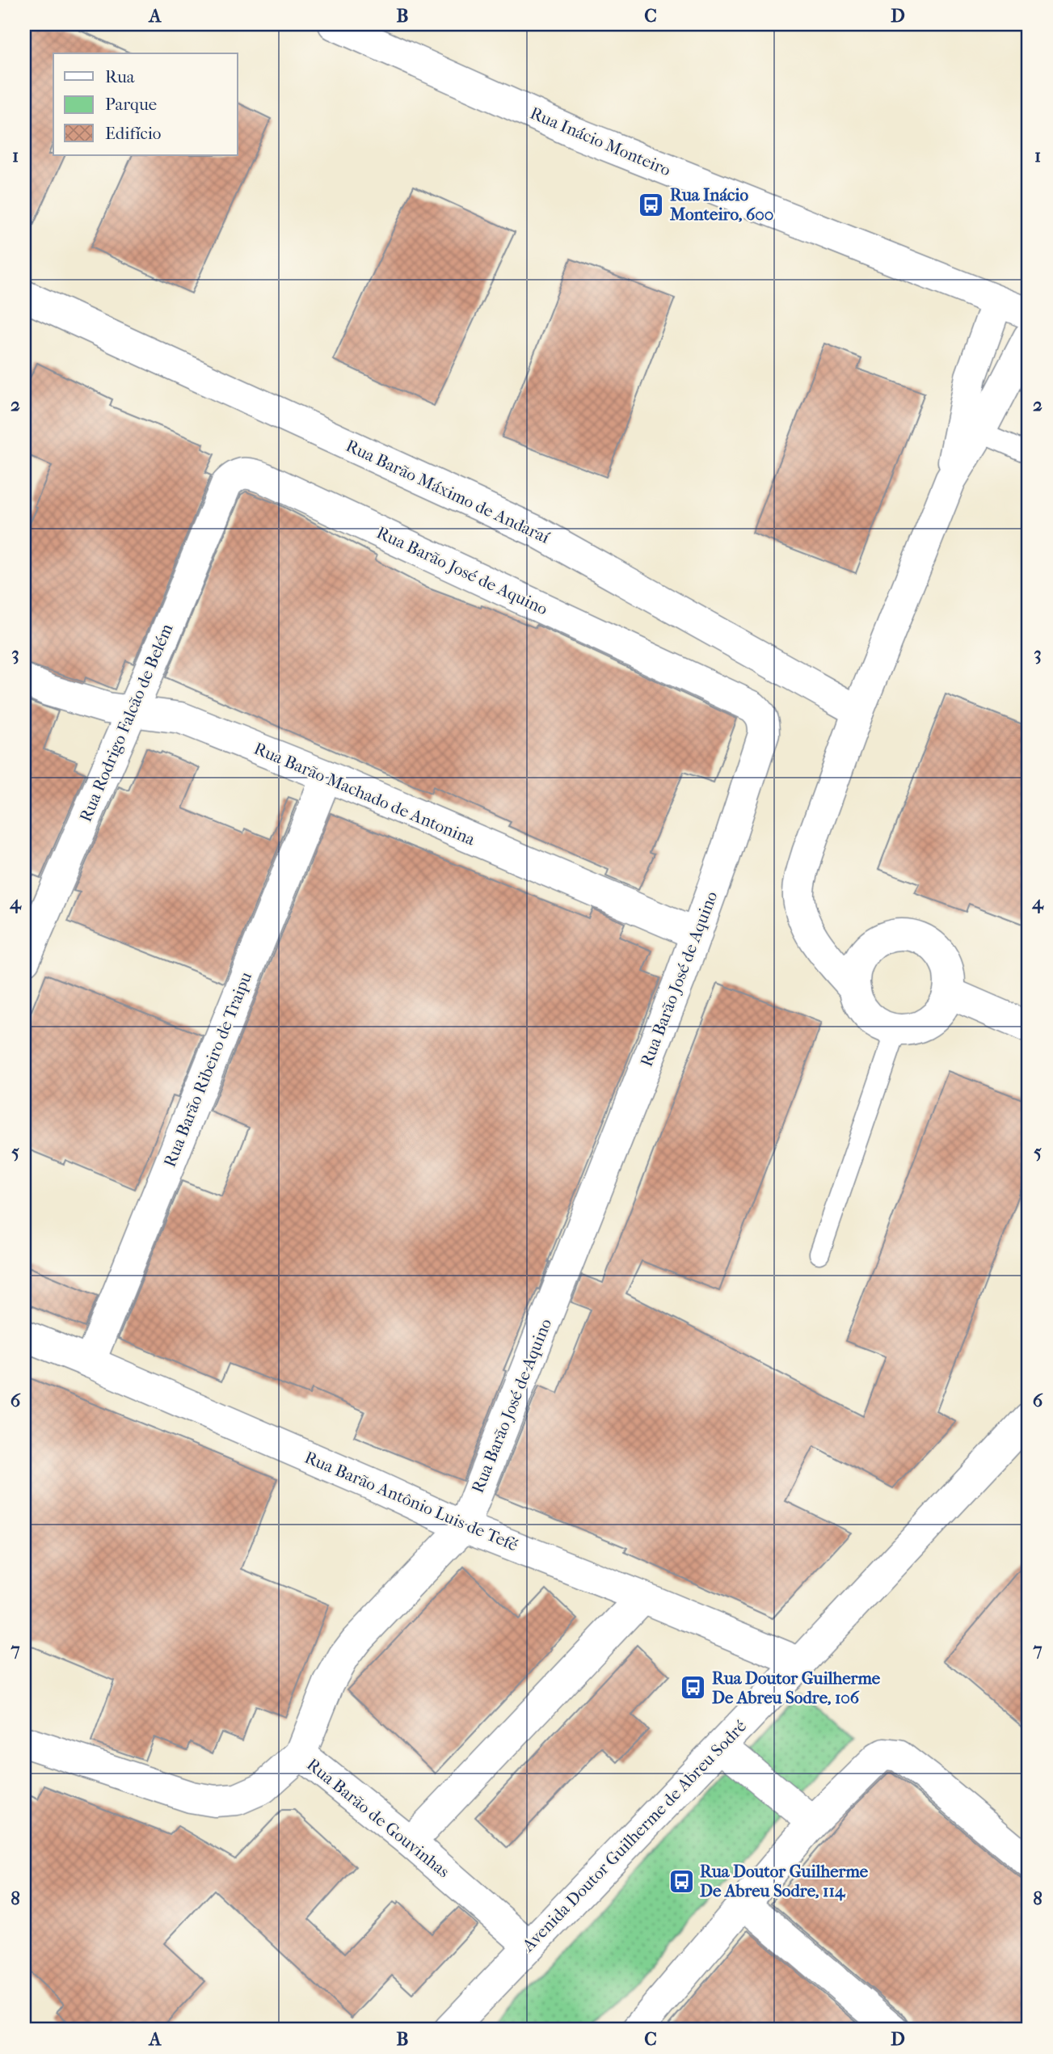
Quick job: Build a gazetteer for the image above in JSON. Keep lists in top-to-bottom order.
{
  "streets": {
    "street": [
      "Rua Inácio Monteiro",
      "Rua Barão Máximo de Andaraí",
      "Rua Barão José de Aquino",
      "Rua Rodrigo Falcão de Belém",
      "Rua Barão Machado de Antonina",
      "Rua Barão Ribeiro de Traipu",
      "Rua Barão Antônio Luis de Tefé",
      "Rua Barão de Gouvinhas",
      "Avenida Doutor Guilherme de Abreu Sodré"
    ]
  },
  "crossings": [
    ["Rua Barão José de Aquino", "Rua Rodrigo Falcão de Belém"],
    ["Rua Barão José de Aquino", "Rua Barão Machado de Antonina"],
    ["Rua Barão José de Aquino", "Rua Barão Antônio Luis de Tefé"],
    ["Rua Barão José de Aquino", "Rua Barão de Gouvinhas"],
    ["Rua Rodrigo Falcão de Belém", "Rua Barão Machado de Antonina"],
    ["Rua Barão Machado de Antonina", "Rua Barão Ribeiro de Traipu"],
    ["Rua Barão Ribeiro de Traipu", "Rua Barão Antônio Luis de Tefé"],
    ["Rua Barão Antônio Luis de Tefé", "Avenida Doutor Guilherme de Abreu Sodré"],
    ["Rua Barão de Gouvinhas", "Avenida Doutor Guilherme de Abreu Sodré"]
  ],
  "places": {
    "bus stop": ["Rua Inácio Monteiro, 600", "Rua Doutor Guilherme De Abreu Sodre, 106", "Rua Doutor Guilherme De Abreu Sodre, 114"]
  },
  "legend": ["Rua", "Parque", "Edifício"],
  "grid": {
    "columns": [
      "A",
      "B",
      "C",
      "D"
    ],
    "rows": [
      "1",
      "2",
      "3",
      "4",
      "5",
      "6",
      "7",
      "8"
    ]
  }
}
